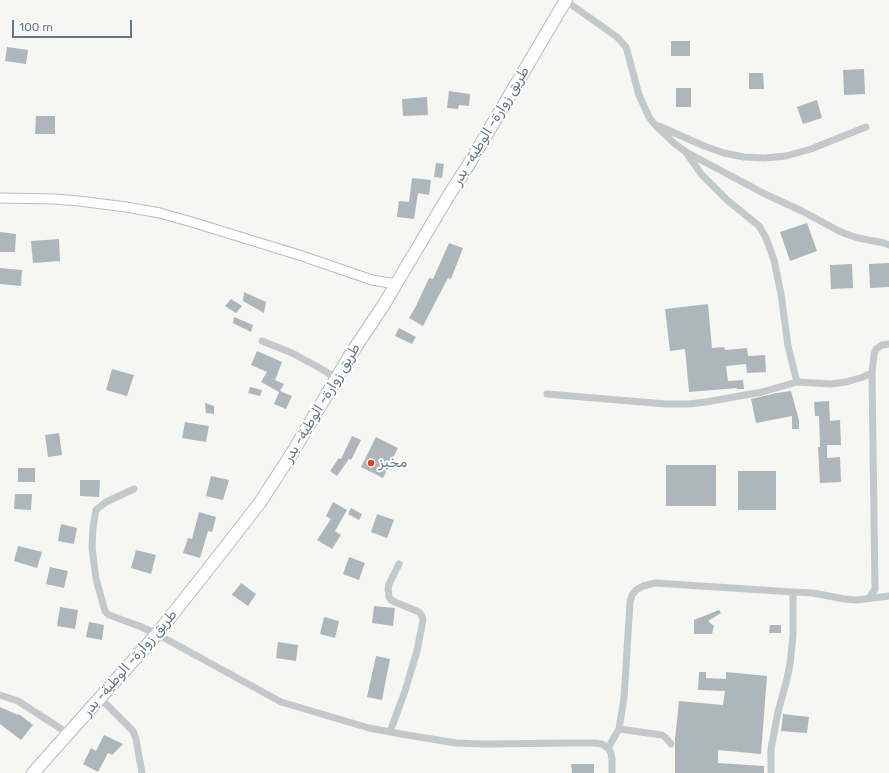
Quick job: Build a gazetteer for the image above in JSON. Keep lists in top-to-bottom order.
{
  "streets": {
    "highway": ["طريق زوارة- الوطية- بدر"]
  },
  "places": ["مخبز"],
  "scale_bar": "100 m"
}
